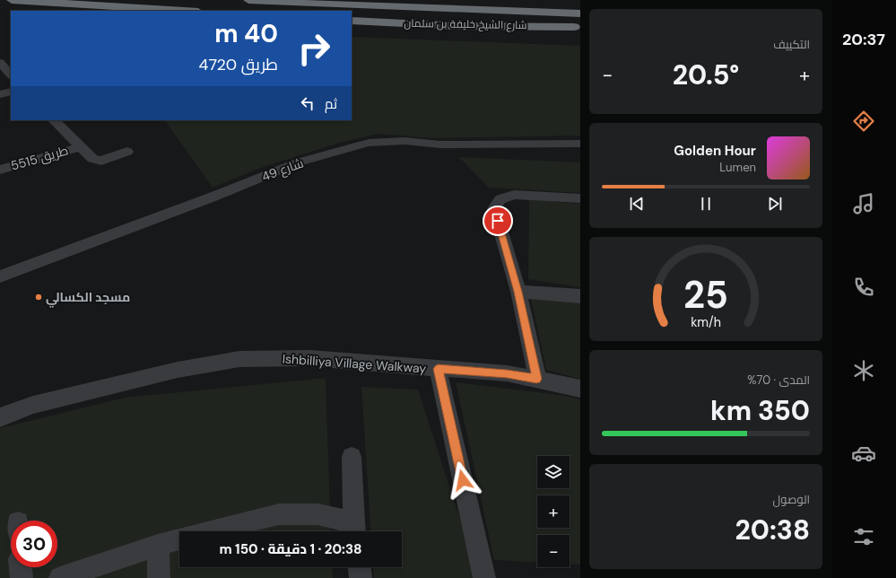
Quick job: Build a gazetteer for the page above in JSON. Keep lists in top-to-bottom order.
{
  "streets": {
    "highway": ["شارع الشيخ خليفة بن سلمان"],
    "street": ["طريق 5515", "شارع 49", "Ishbilliya Village Walkway"]
  },
  "places": ["مسجد الكسالي"],
  "page": {
    "tabs": "20:37",
    "tile": [
      "التكييف",
      ["المدى · 70%", "350 km"],
      ["الوصول", "20:38"]
    ],
    "turn": ["40 m", "طريق 4720"],
    "heat": ["−", "20.5°", "+"],
    "then": "ثم",
    "song": ["Golden Hour", "Lumen"],
    "map_buttons": ["+", "−"],
    "limit": "30",
    "trip": "20:38 · 1 دقيقة · 150 m",
    "gauge": ["25", "km/h"]
  }
}
